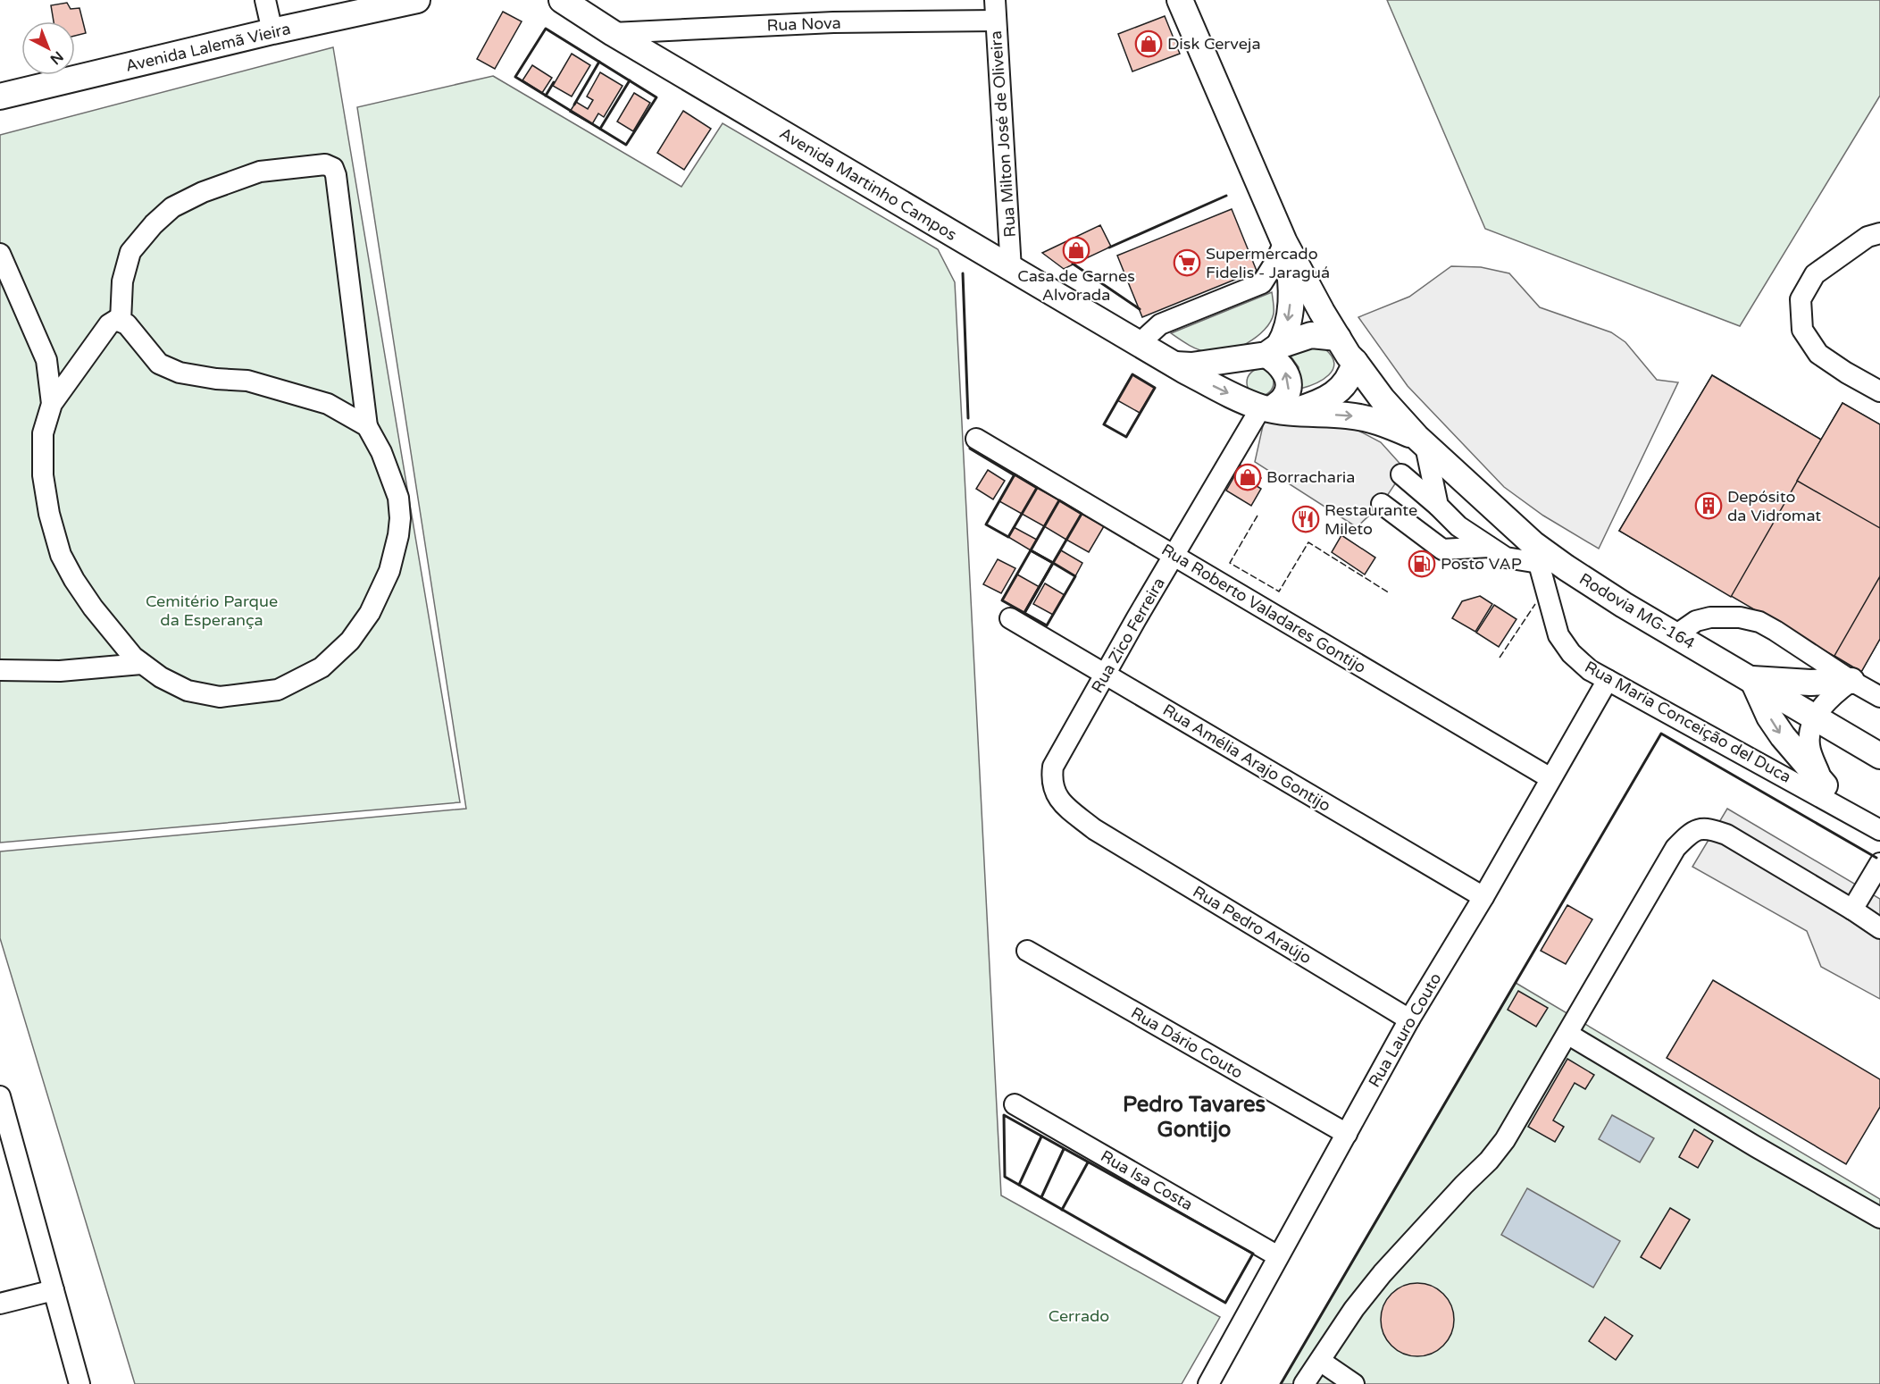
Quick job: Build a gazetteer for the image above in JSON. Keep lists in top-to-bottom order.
{
  "streets": {
    "main road": ["Avenida Lalemã Vieira", "Avenida Martinho Campos", "Rodovia MG-164"],
    "street": [
      "Rua Nova",
      "Rua Milton José de Oliveira",
      "Rua Roberto Valadares Gontijo",
      "Rua Zico Ferreira",
      "Rua Maria Conceição del Duca",
      "Rua Amélia Arajo Gontijo",
      "Rua Pedro Araújo",
      "Rua Lauro Couto",
      "Rua Dário Couto",
      "Rua Isa Costa"
    ]
  },
  "crossings": [
    ["Rua Nova", "Rua Milton José de Oliveira"],
    ["Rua Nova", "Avenida Martinho Campos"],
    ["Rua Milton José de Oliveira", "Avenida Martinho Campos"],
    ["Avenida Martinho Campos", "Rodovia MG-164"],
    ["Avenida Martinho Campos", "Rua Zico Ferreira"],
    ["Rua Roberto Valadares Gontijo", "Rua Zico Ferreira"],
    ["Rua Roberto Valadares Gontijo", "Rua Lauro Couto"],
    ["Rodovia MG-164", "Rua Maria Conceição del Duca"],
    ["Rua Zico Ferreira", "Rua Amélia Arajo Gontijo"],
    ["Rua Zico Ferreira", "Rua Pedro Araújo"],
    ["Rua Maria Conceição del Duca", "Rua Lauro Couto"],
    ["Rua Amélia Arajo Gontijo", "Rua Lauro Couto"],
    ["Rua Pedro Araújo", "Rua Lauro Couto"],
    ["Rua Lauro Couto", "Rua Dário Couto"],
    ["Rua Lauro Couto", "Rua Isa Costa"]
  ],
  "districts": ["Pedro Tavares Gontijo"],
  "parks": ["Cemitério Parque da Esperança", "Cerrado"],
  "places": {
    "shop": ["Disk Cerveja", "Casa de Carnes Alvorada", "Borracharia"],
    "supermarket": ["Supermercado Fidelis - Jaraguá"],
    "building": ["Depósito da Vidromat"],
    "restaurant": ["Restaurante Mileto"],
    "fuel station": ["Posto VAP"]
  },
  "north": "bottom right"
}
